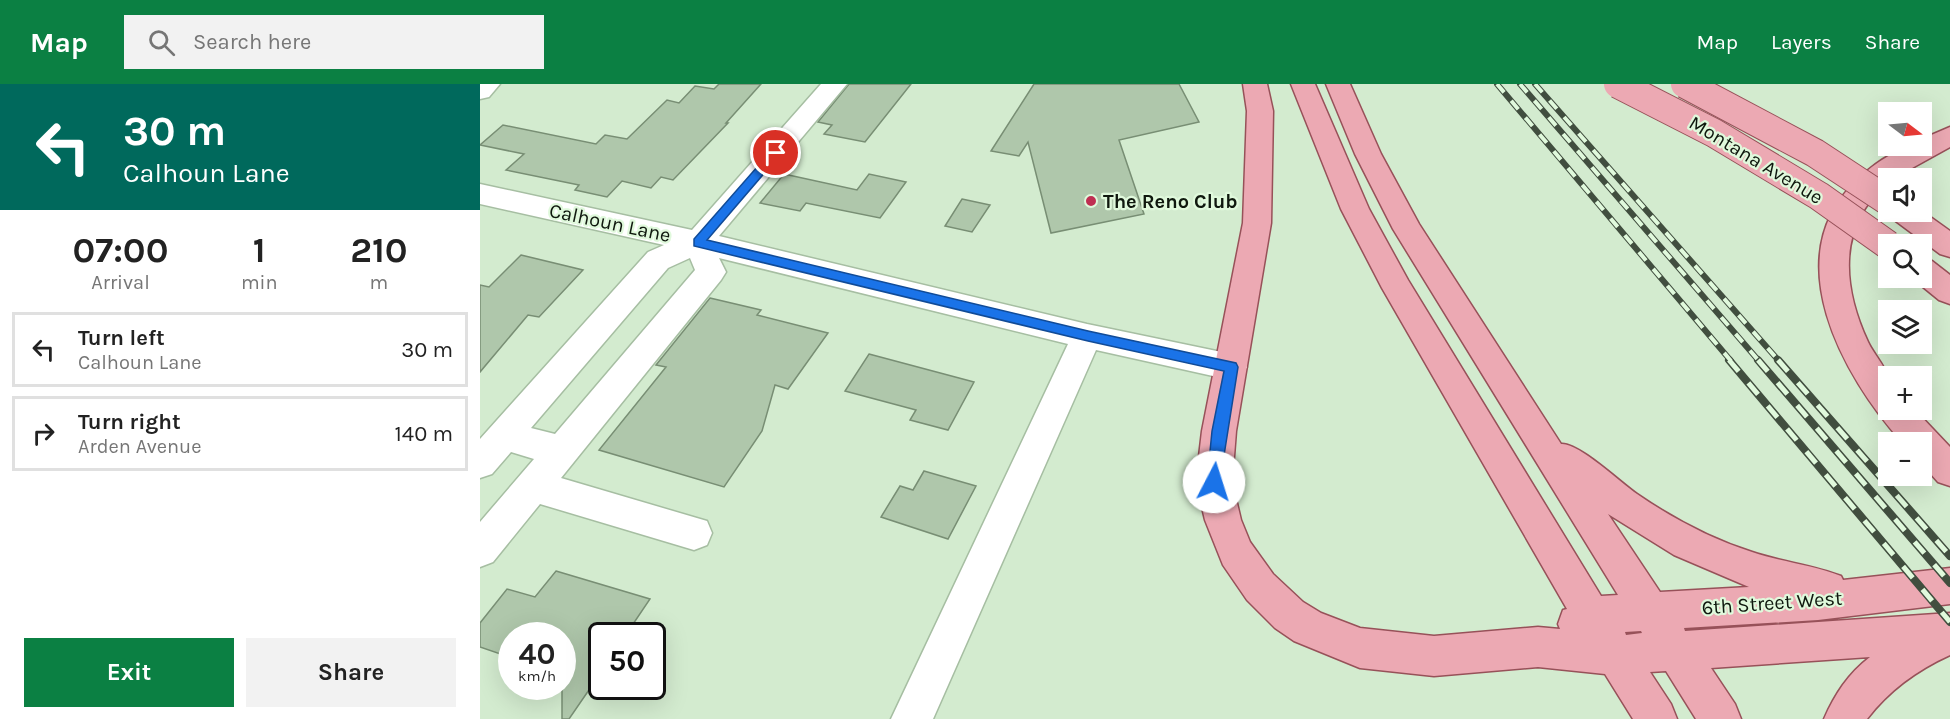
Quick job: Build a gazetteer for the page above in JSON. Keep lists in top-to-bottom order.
{
  "streets": {
    "main road": ["Montana Avenue", "6th Street West"],
    "street": ["Calhoun Lane"]
  },
  "places": ["The Reno Club"],
  "north": "right",
  "page": {
    "header": "Map",
    "search": "Search here",
    "nav": ["Map", "Layers", "Share"],
    "turn": ["30 m", "Calhoun Lane"],
    "map_buttons": ["+", "−"],
    "eta": [
      "07:00",
      "Arrival",
      "1",
      "min",
      "210",
      "m"
    ],
    "list": [
      {
        "name": "Turn left",
        "note": "Calhoun Lane",
        "value": "30 m"
      },
      {
        "name": "Turn right",
        "note": "Arden Avenue",
        "value": "140 m"
      }
    ],
    "speed": "40 km/h",
    "limit": "50",
    "buttons": ["Exit", "Share"]
  }
}
